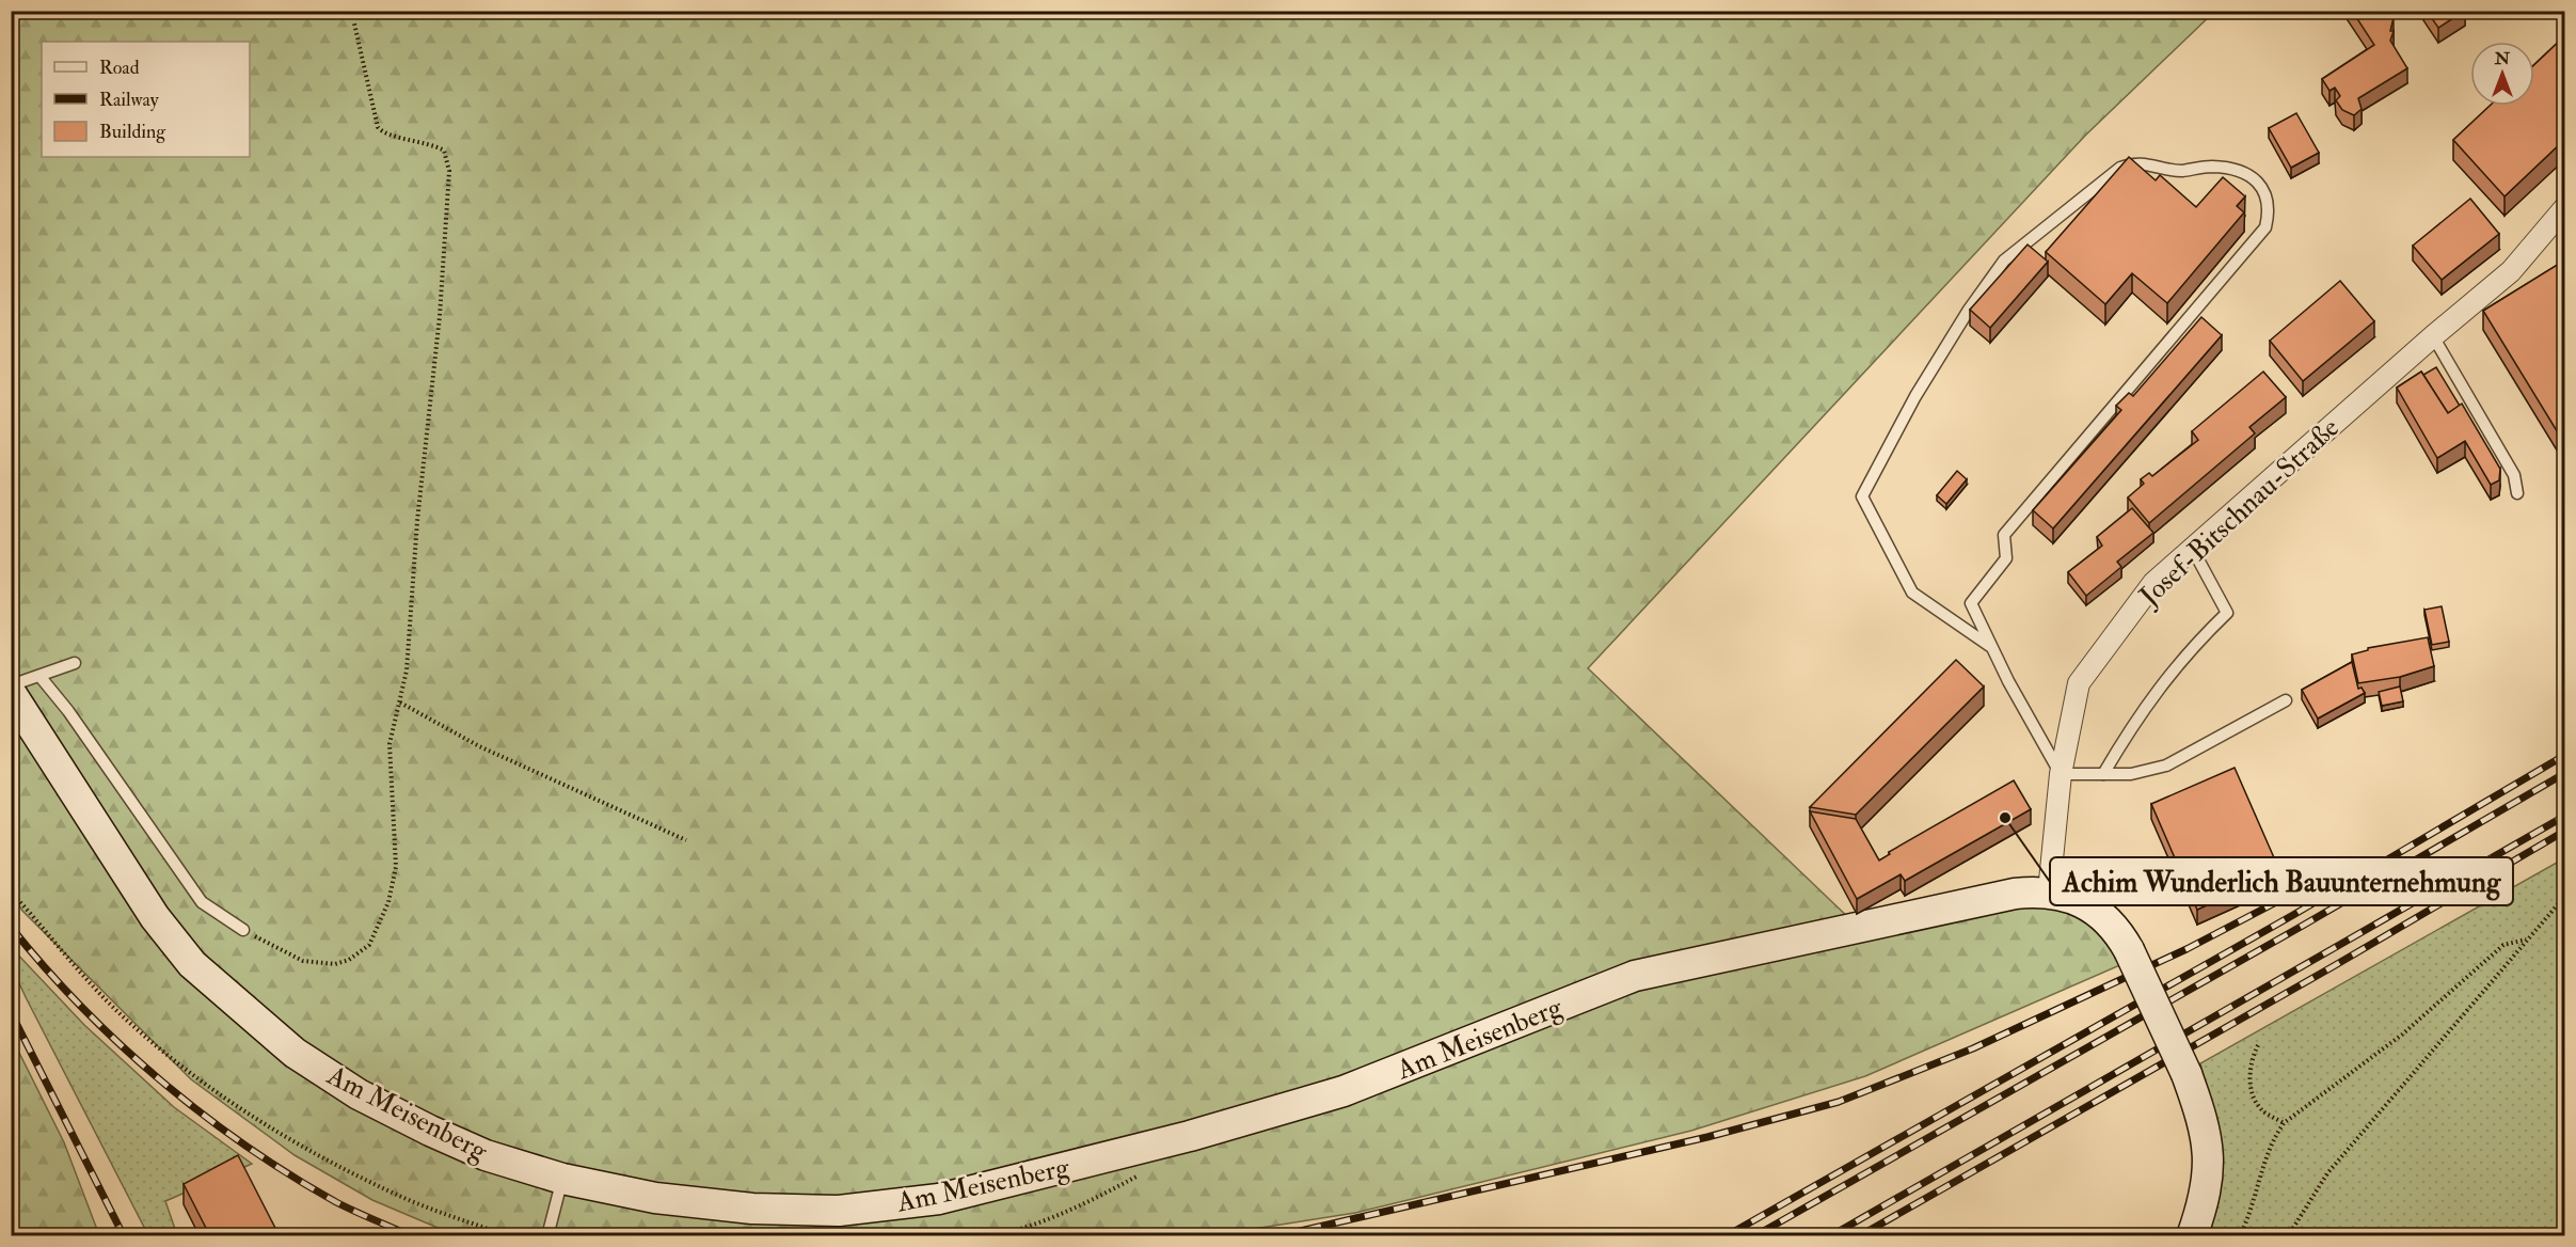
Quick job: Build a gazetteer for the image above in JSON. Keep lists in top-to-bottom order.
{
  "streets": {
    "street": ["Josef-Bitschnau-Straße", "Am Meisenberg"]
  },
  "crossings": [
    ["Josef-Bitschnau-Straße", "Am Meisenberg"]
  ],
  "places": ["Achim Wunderlich Bauunternehmung"],
  "legend": ["Road", "Railway", "Building"],
  "north": "top"
}
